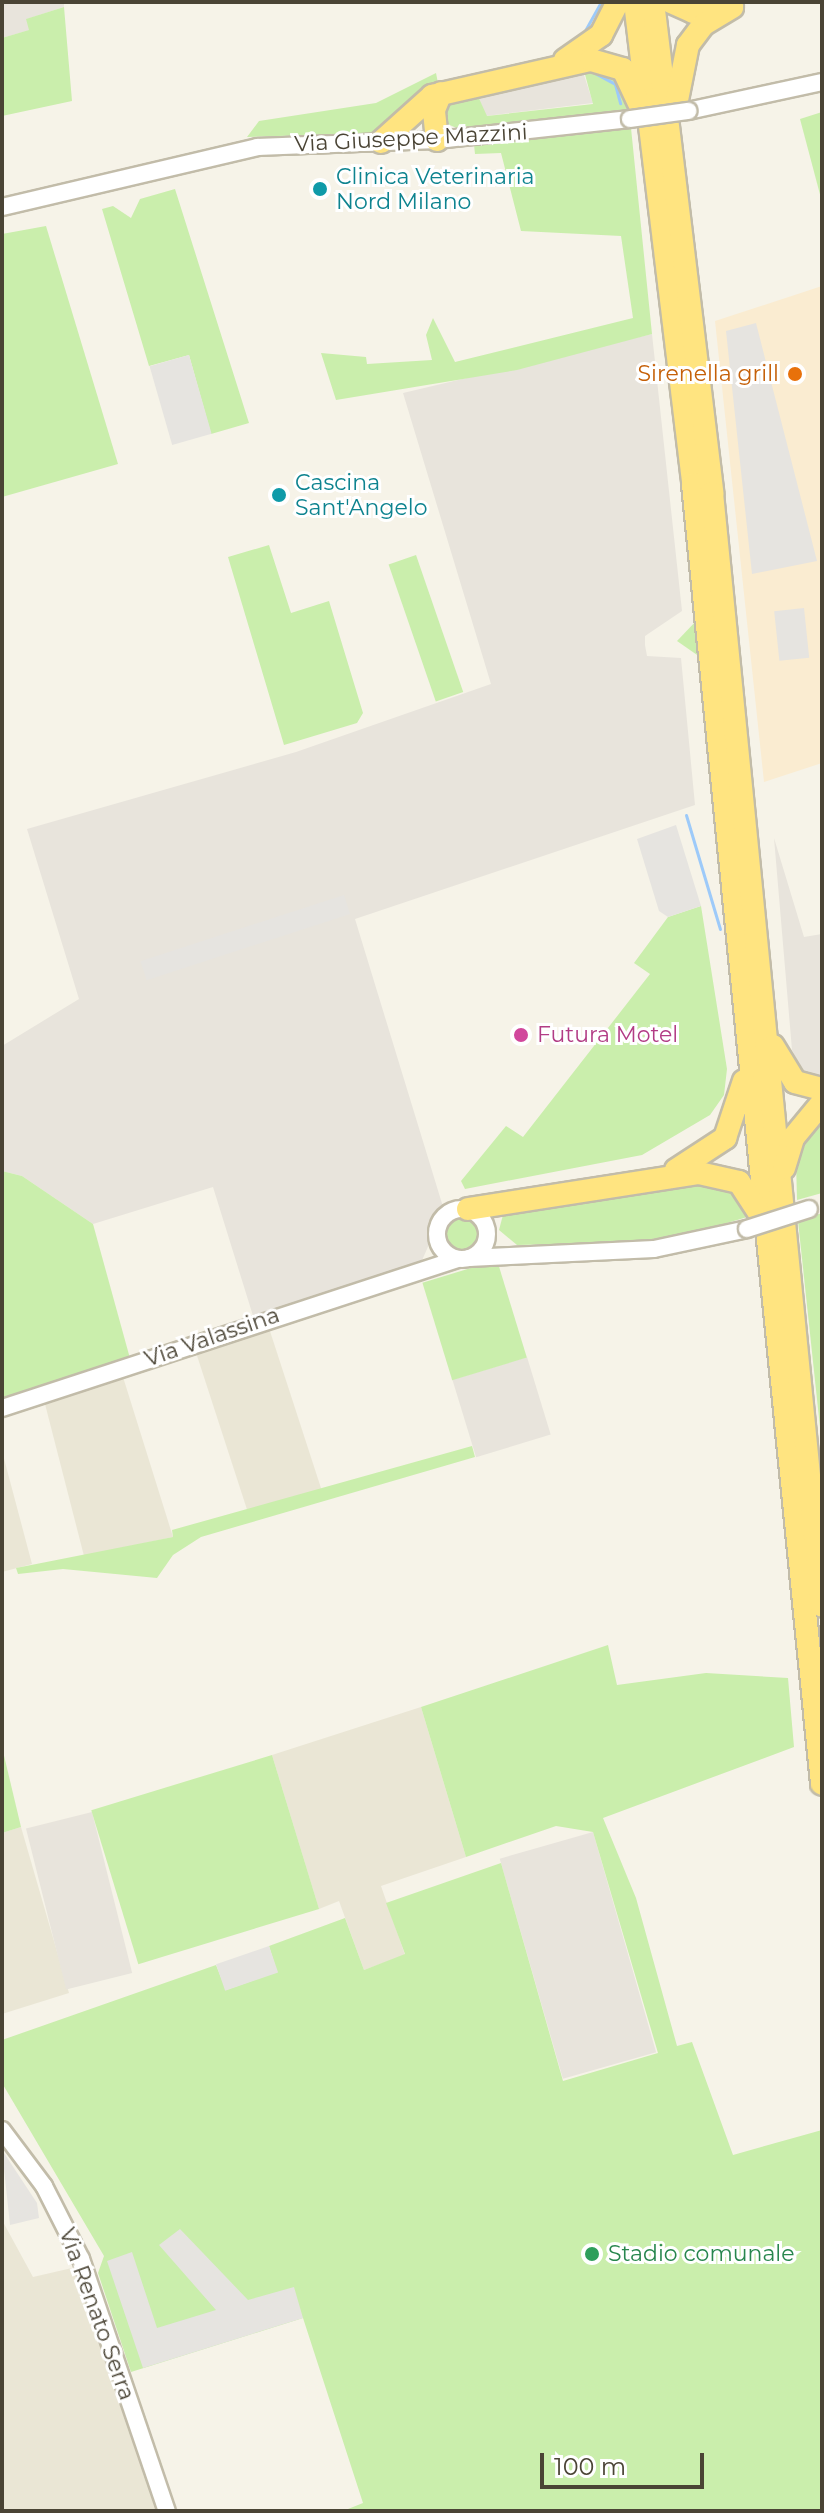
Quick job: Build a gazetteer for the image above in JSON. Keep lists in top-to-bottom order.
{
  "streets": {
    "street": ["Via Giuseppe Mazzini", "Via Valassina", "Via Renato Serra"]
  },
  "places": [
    "Clinica Veterinaria Nord Milano",
    "Sirenella grill",
    "Cascina Sant'Angelo",
    "Futura Motel",
    "Stadio comunale"
  ],
  "scale_bar": "100 m"
}
